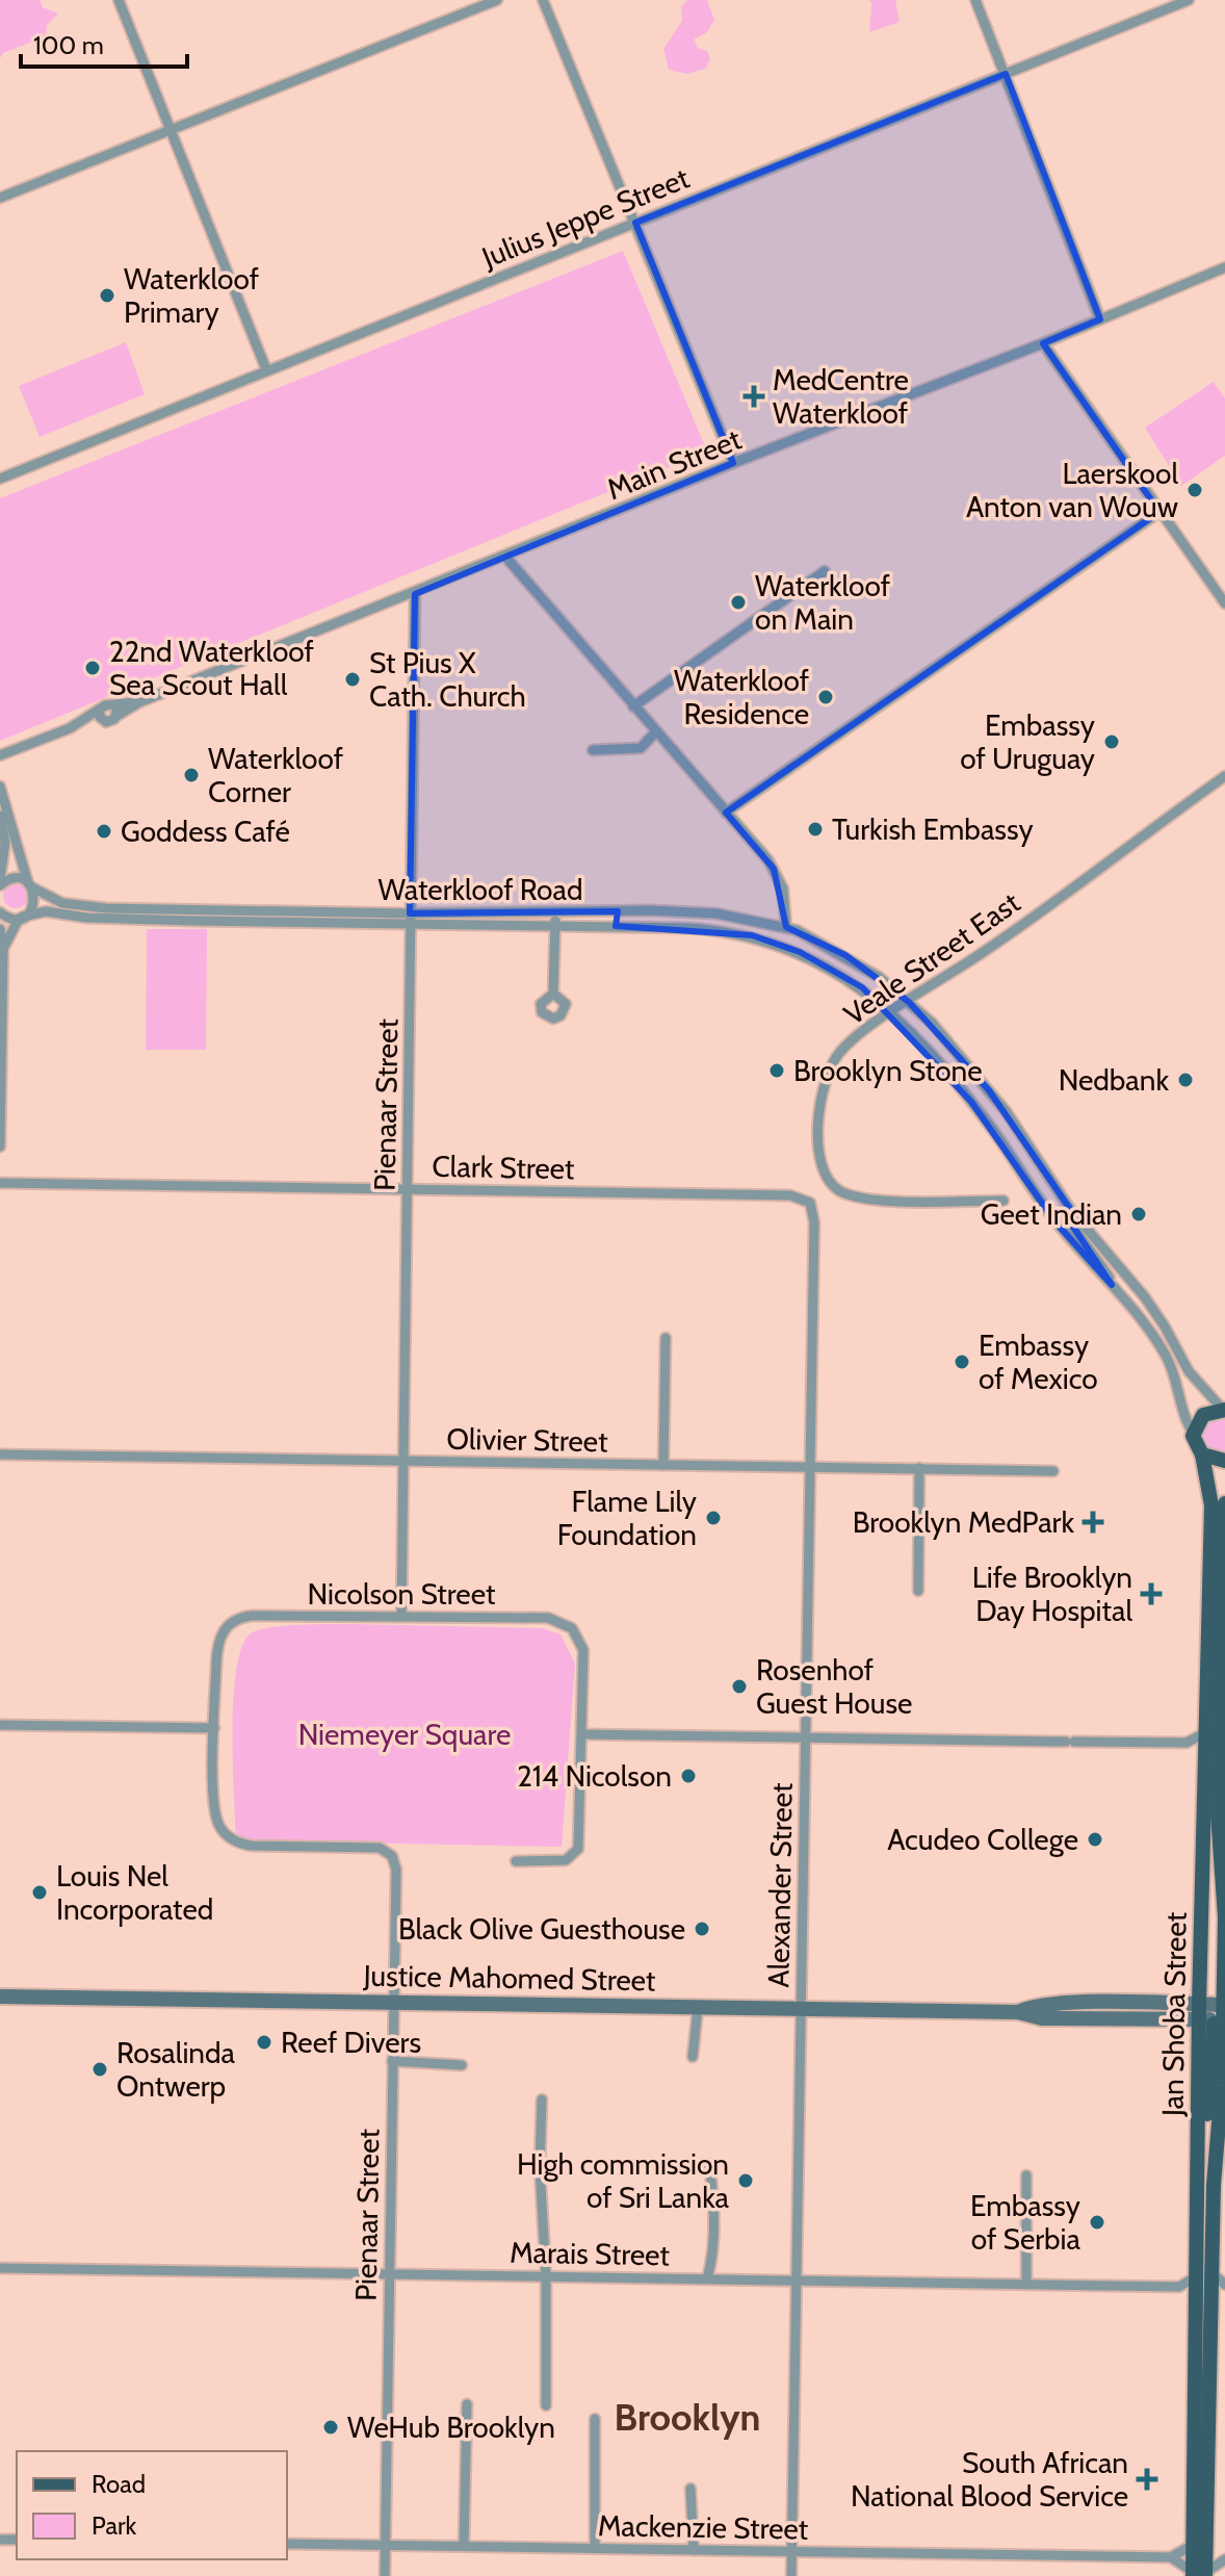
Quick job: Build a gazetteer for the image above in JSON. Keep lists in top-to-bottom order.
{
  "streets": {
    "main road": ["Justice Mahomed Street", "Jan Shoba Street"],
    "street": [
      "Julius Jeppe Street",
      "Main Street",
      "Waterkloof Road",
      "Veale Street East",
      "Pienaar Street",
      "Clark Street",
      "Olivier Street",
      "Nicolson Street",
      "Alexander Street",
      "Marais Street",
      "Mackenzie Street"
    ]
  },
  "crossings": [
    ["Main Street", "Pienaar Street"],
    ["Waterkloof Road", "Veale Street East"],
    ["Waterkloof Road", "Pienaar Street"],
    ["Pienaar Street", "Clark Street"],
    ["Pienaar Street", "Olivier Street"],
    ["Pienaar Street", "Nicolson Street"],
    ["Pienaar Street", "Justice Mahomed Street"],
    ["Pienaar Street", "Marais Street"],
    ["Pienaar Street", "Mackenzie Street"],
    ["Clark Street", "Alexander Street"],
    ["Olivier Street", "Alexander Street"],
    ["Alexander Street", "Justice Mahomed Street"],
    ["Alexander Street", "Marais Street"],
    ["Alexander Street", "Mackenzie Street"],
    ["Justice Mahomed Street", "Jan Shoba Street"]
  ],
  "districts": ["Brooklyn"],
  "parks": ["Niemeyer Square"],
  "places": {
    "other": [
      "Waterkloof Primary",
      "Laerskool Anton van Wouw",
      "Waterkloof on Main",
      "22nd Waterkloof Sea Scout Hall",
      "St Pius X Cath. Church",
      "Waterkloof Residence",
      "Embassy of Uruguay",
      "Waterkloof Corner",
      "Turkish Embassy",
      "Goddess Café",
      "Brooklyn Stone",
      "Nedbank",
      "Geet Indian",
      "Embassy of Mexico",
      "Flame Lily Foundation",
      "Rosenhof Guest House",
      "214 Nicolson",
      "Acudeo College",
      "Louis Nel Incorporated",
      "Black Olive Guesthouse",
      "Reef Divers",
      "Rosalinda Ontwerp",
      "High commission of Sri Lanka",
      "Embassy of Serbia",
      "WeHub Brooklyn"
    ],
    "health": [
      "MedCentre Waterkloof",
      "Brooklyn MedPark",
      "Life Brooklyn Day Hospital",
      "South African National Blood Service"
    ]
  },
  "legend": ["Road", "Park"],
  "scale_bar": "100 m"
}
